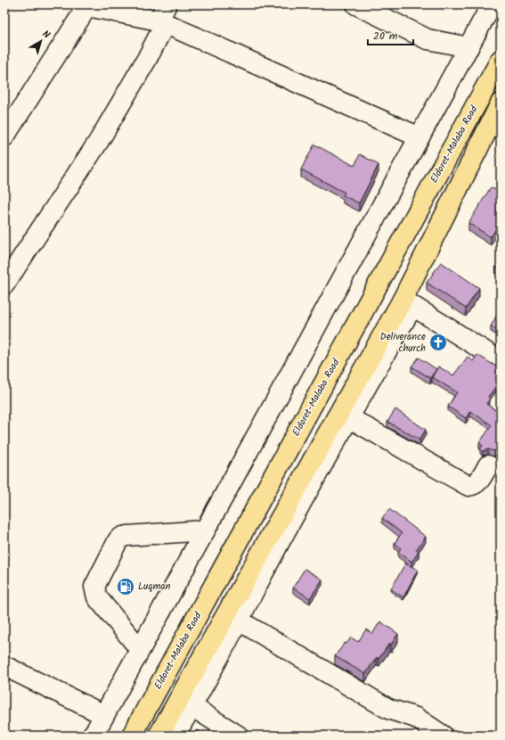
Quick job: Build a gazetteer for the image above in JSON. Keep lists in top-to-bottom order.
{
  "streets": {
    "highway": ["Eldoret-Malaba Road"]
  },
  "places": {
    "church": ["Deliverance church"],
    "fuel station": ["Luqman"]
  },
  "scale_bar": "20 m",
  "north": "top right"
}
